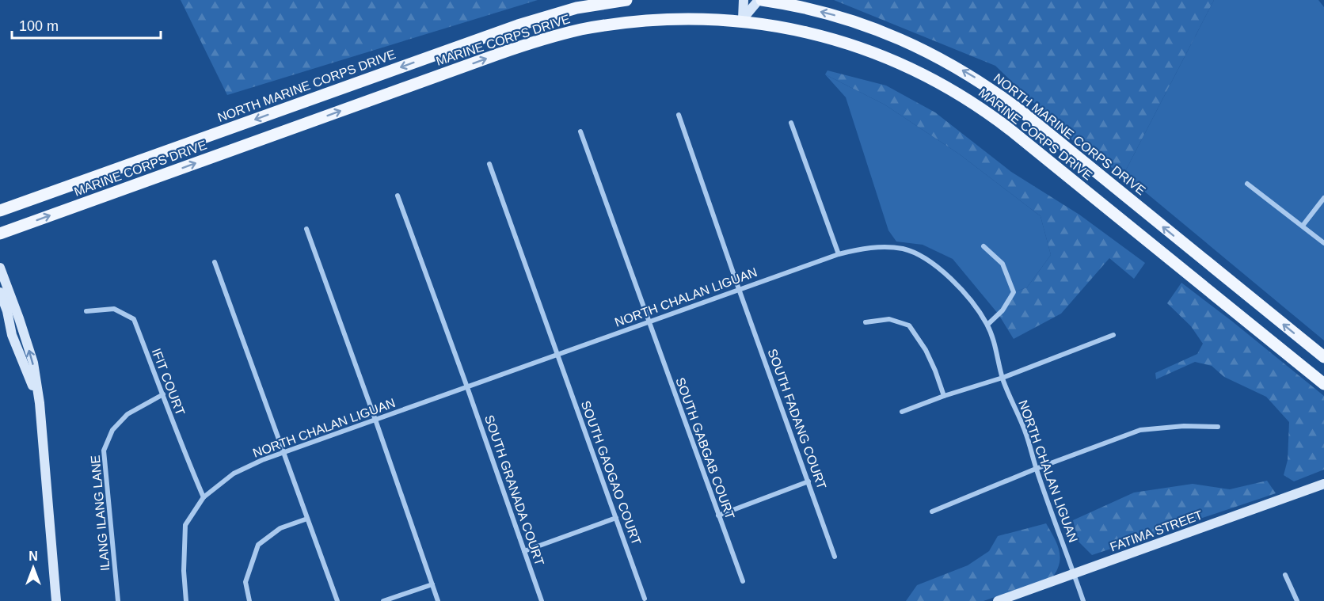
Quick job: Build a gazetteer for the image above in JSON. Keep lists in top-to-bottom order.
{
  "streets": {
    "main road": ["MARINE CORPS DRIVE", "NORTH MARINE CORPS DRIVE"],
    "street": [
      "NORTH CHALAN LIGUAN",
      "IFIT COURT",
      "SOUTH FADANG COURT",
      "SOUTH GABGAB COURT",
      "SOUTH GAOGAO COURT",
      "SOUTH GRANADA COURT",
      "ILANG ILANG LANE",
      "FATIMA STREET"
    ]
  },
  "crossings": [
    ["NORTH CHALAN LIGUAN", "IFIT COURT"],
    ["NORTH CHALAN LIGUAN", "SOUTH FADANG COURT"],
    ["NORTH CHALAN LIGUAN", "SOUTH GABGAB COURT"],
    ["NORTH CHALAN LIGUAN", "SOUTH GAOGAO COURT"],
    ["NORTH CHALAN LIGUAN", "SOUTH GRANADA COURT"],
    ["NORTH CHALAN LIGUAN", "FATIMA STREET"],
    ["IFIT COURT", "ILANG ILANG LANE"]
  ],
  "one_way": ["MARINE CORPS DRIVE", "NORTH MARINE CORPS DRIVE"],
  "scale_bar": "100 m",
  "north": "top"
}
